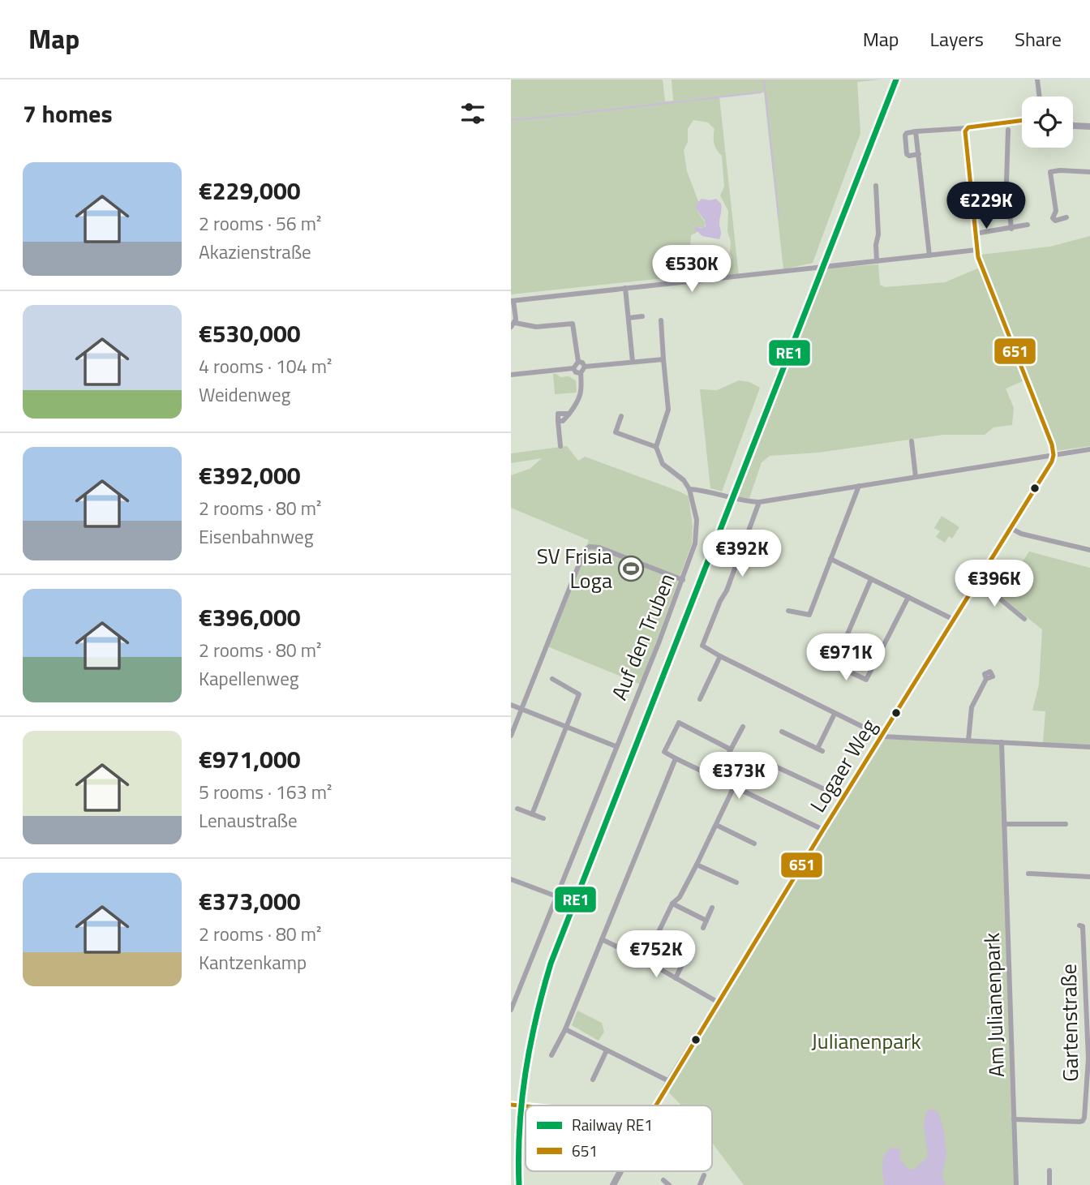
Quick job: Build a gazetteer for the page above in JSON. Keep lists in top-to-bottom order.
{
  "streets": {
    "street": [
      "Auf den Truben",
      "Logaer Weg",
      "Am Julianenpark",
      "Gartenstraße"
    ]
  },
  "crossings": [
    ["Am Julianenpark", "Gartenstraße"]
  ],
  "parks": ["Julianenpark"],
  "places": {
    "sports": ["SV Frisia Loga"]
  },
  "lines": ["rail line RE1", "transit line 651"],
  "legend": ["Railway RE1", "651"],
  "page": {
    "header": "Map",
    "nav": ["Map", "Layers", "Share"],
    "heading": "7 homes",
    "list": [
      {
        "name": "€229,000",
        "note": "2 rooms · 56 m² · Akazienstraße"
      },
      {
        "name": "€530,000",
        "note": "4 rooms · 104 m² · Weidenweg"
      },
      {
        "name": "€392,000",
        "note": "2 rooms · 80 m² · Eisenbahnweg"
      },
      {
        "name": "€396,000",
        "note": "2 rooms · 80 m² · Kapellenweg"
      },
      {
        "name": "€971,000",
        "note": "5 rooms · 163 m² · Lenaustraße"
      },
      {
        "name": "€373,000",
        "note": "2 rooms · 80 m² · Kantzenkamp"
      }
    ],
    "price": [
      "€229K",
      "€530K",
      "€392K",
      "€396K",
      "€971K",
      "€373K",
      "€752K"
    ]
  }
}
